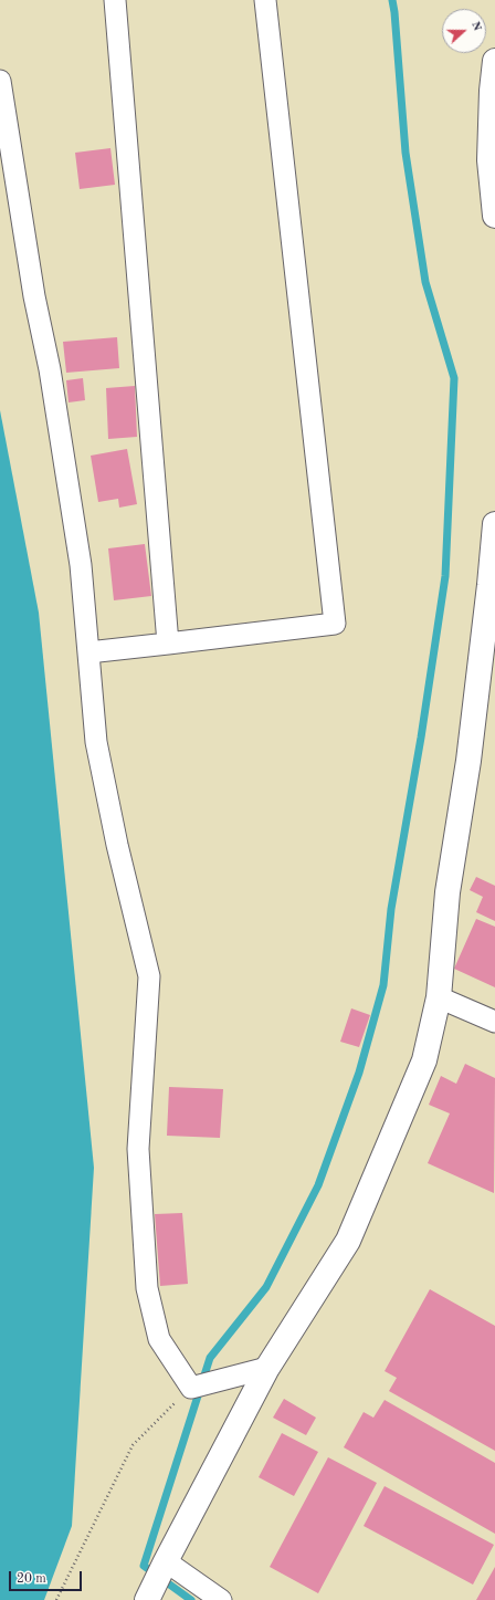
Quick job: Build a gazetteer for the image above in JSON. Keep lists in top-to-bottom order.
{
  "scale_bar": "20 m",
  "north": "right"
}
